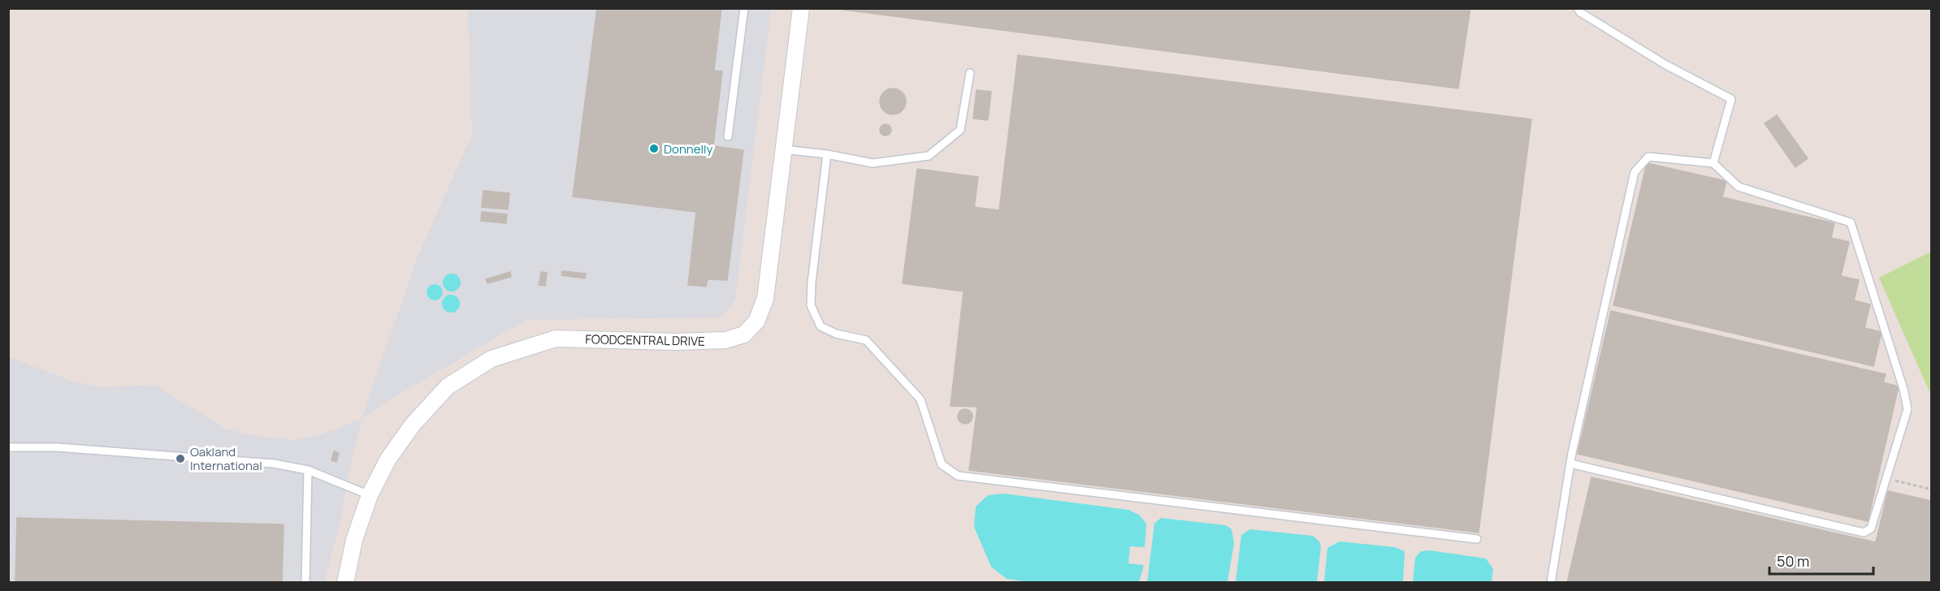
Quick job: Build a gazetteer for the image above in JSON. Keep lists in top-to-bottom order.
{
  "streets": {
    "street": ["FOODCENTRAL DRIVE"]
  },
  "places": ["Donnelly", "Oakland International"],
  "scale_bar": "50 m"
}
